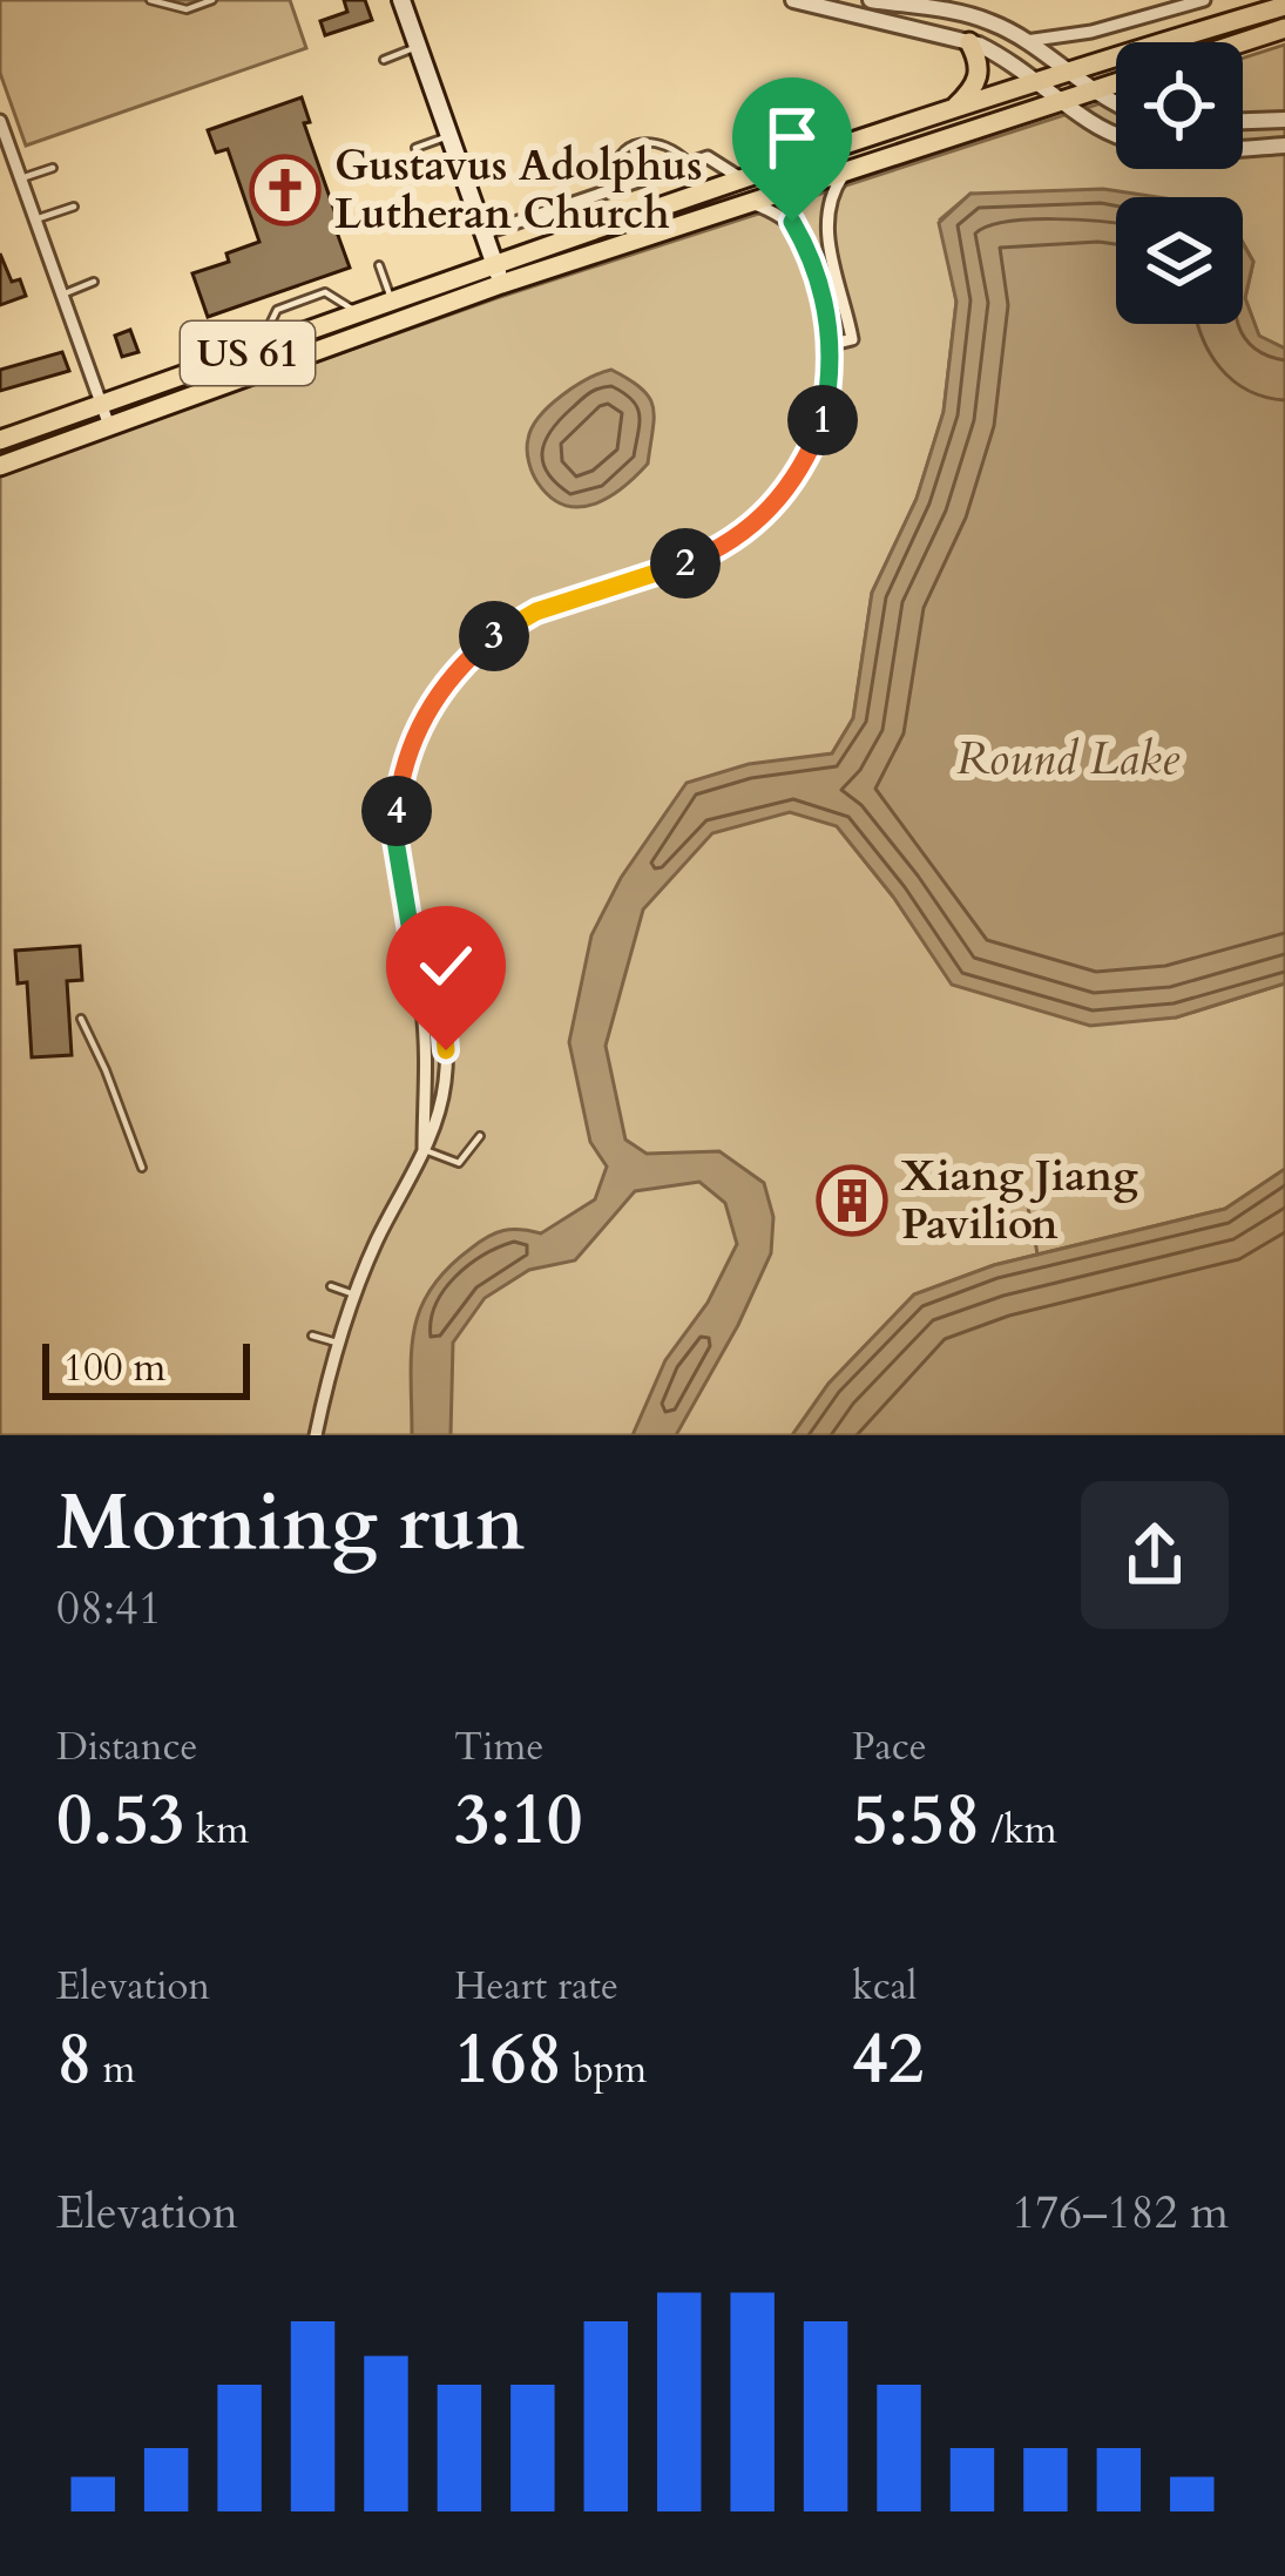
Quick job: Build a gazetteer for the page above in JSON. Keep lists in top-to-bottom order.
{
  "streets": {
    "main road": ["US 61"]
  },
  "water": ["Round Lake"],
  "places": {
    "church": ["Gustavus Adolphus Lutheran Church"],
    "building": ["Xiang Jiang Pavilion"]
  },
  "scale_bar": "100 m",
  "page": {
    "pins": [
      "1",
      "2",
      "3",
      "4"
    ],
    "scale": "100 m",
    "heading": ["Morning run", "08:41"],
    "stats": [
      ["Distance", "0.53 km"],
      ["Time", "3:10"],
      ["Pace", "5:58 /km"],
      ["Elevation", "8 m"],
      ["Heart rate", "168 bpm"],
      ["kcal", "42"]
    ],
    "chart": ["Elevation", "176–182 m"]
  }
}
